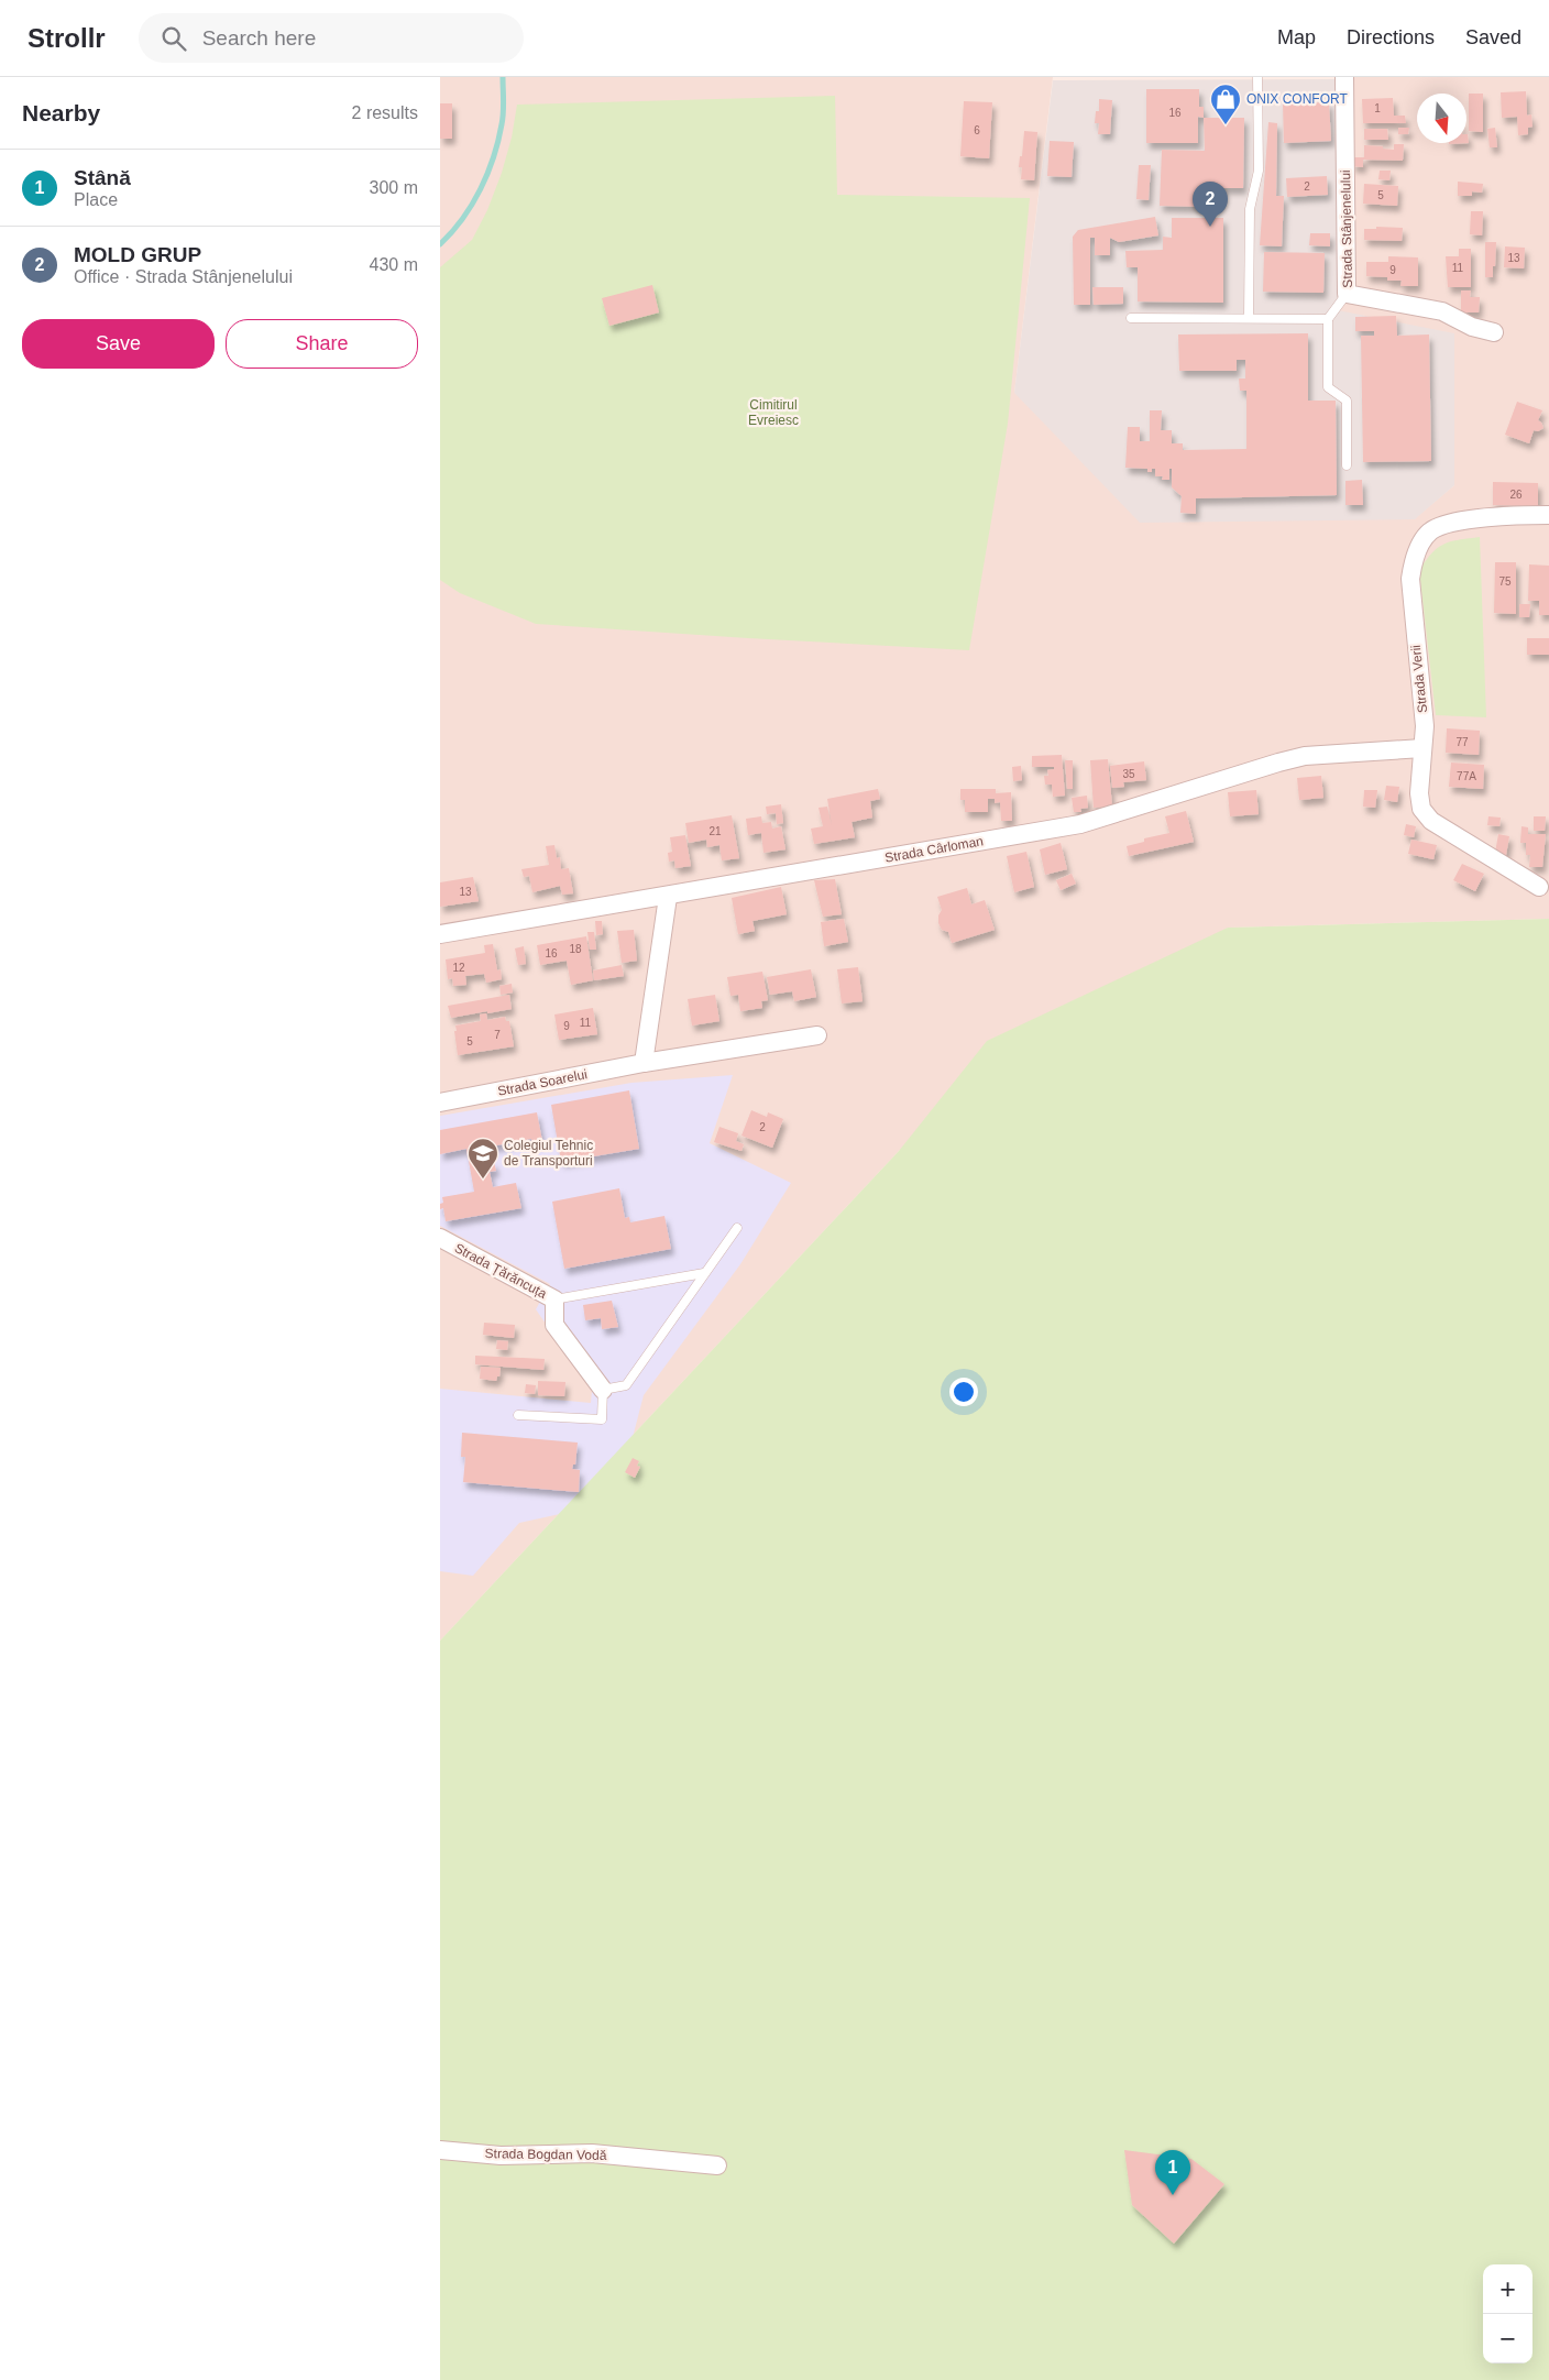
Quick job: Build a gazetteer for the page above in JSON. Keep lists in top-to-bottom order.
{
  "streets": {
    "street": [
      "Strada Stânjenelului",
      "Strada Verii",
      "Strada Cârloman",
      "Strada Soarelui",
      "Strada Țărăncuța",
      "Strada Bogdan Vodă"
    ]
  },
  "crossings": [
    ["Strada Verii", "Strada Cârloman"]
  ],
  "parks": ["Cimitirul Evreiesc"],
  "places": {
    "shop": ["ONIX CONFORT"],
    "school or university": ["Colegiul Tehnic de Transporturi"]
  },
  "house_numbers": [
    "1",
    "16",
    "6",
    "2",
    "5",
    "13",
    "11",
    "9",
    "26",
    "75",
    "77",
    "35",
    "77A",
    "21",
    "13",
    "18",
    "16",
    "12",
    "11",
    "9",
    "7",
    "5",
    "2"
  ],
  "north": "bottom",
  "page": {
    "header": "Strollr",
    "search": "Search here",
    "nav": ["Map", "Directions", "Saved"],
    "heading": ["Nearby", "2 results"],
    "list": [
      {
        "mark": "1",
        "name": "Stână",
        "note": "Place",
        "value": "300 m"
      },
      {
        "mark": "2",
        "name": "MOLD GRUP",
        "note": "Office · Strada Stânjenelului",
        "value": "430 m"
      }
    ],
    "pins": ["2", "1"],
    "buttons": ["Save", "Share"],
    "map_buttons": ["+", "−"]
  }
}
